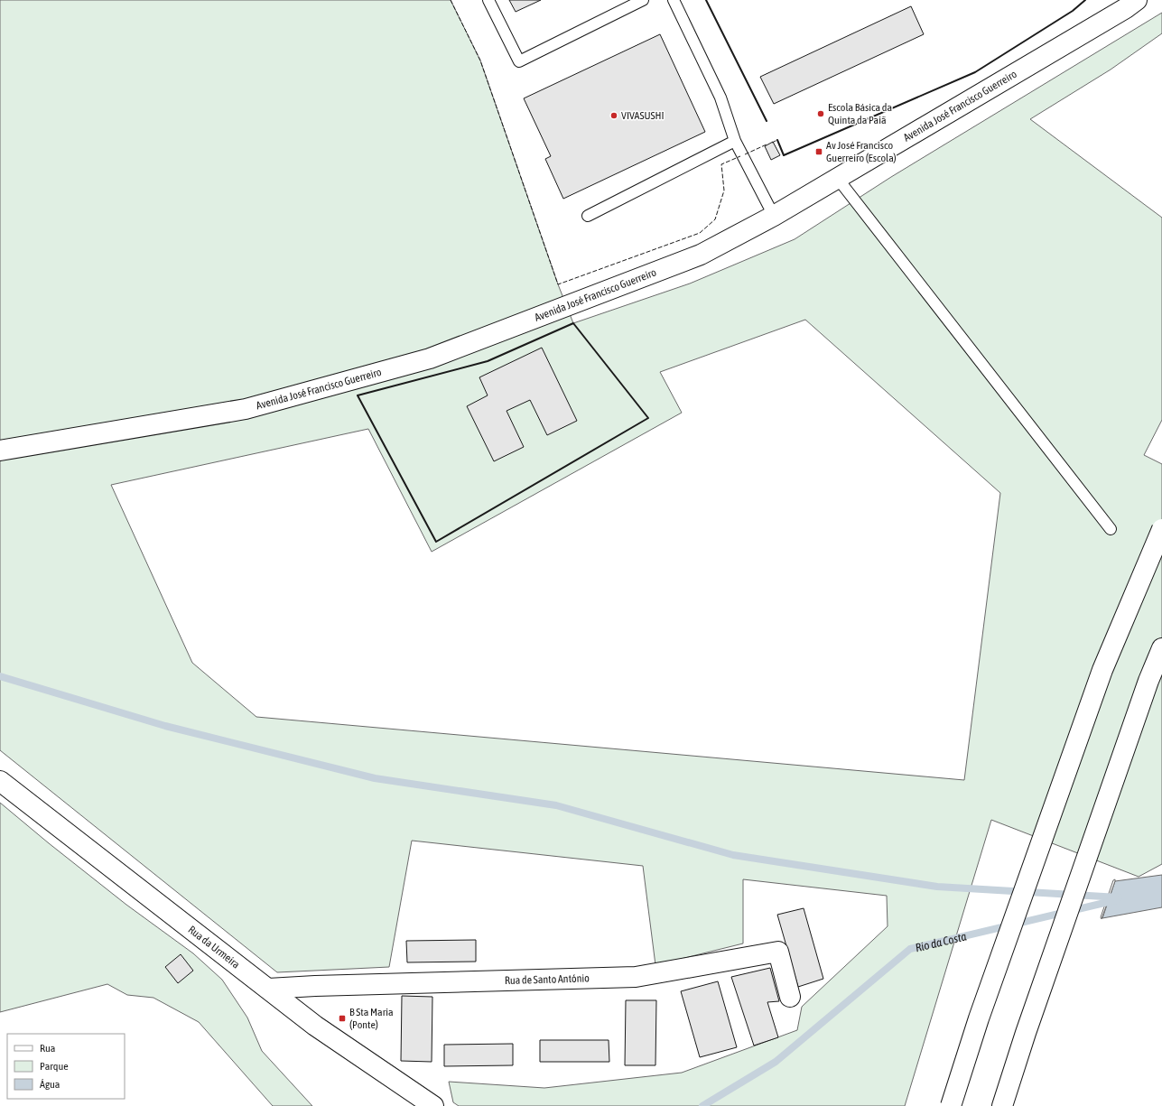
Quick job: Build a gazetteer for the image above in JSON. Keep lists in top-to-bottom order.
{
  "streets": {
    "main road": ["Avenida José Francisco Guerreiro", "Rua da Urmeira", "Rua de Santo António"]
  },
  "crossings": [
    ["Rua da Urmeira", "Rua de Santo António"]
  ],
  "water": ["Rio da Costa"],
  "places": {
    "other": ["Escola Básica da Quinta da Paiã", "VIVASUSHI"],
    "transit": ["Av José Francisco Guerreiro (Escola)", "B Sta Maria (Ponte)"]
  },
  "legend": ["Rua", "Parque", "Água"]
}
